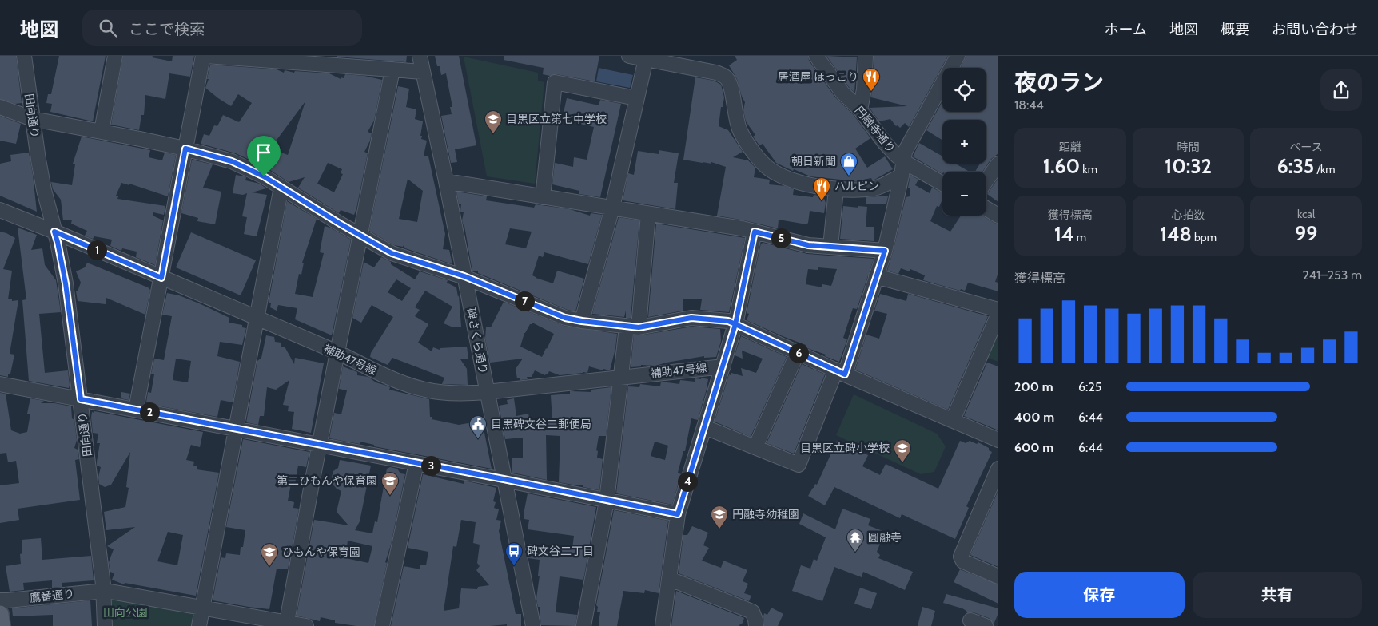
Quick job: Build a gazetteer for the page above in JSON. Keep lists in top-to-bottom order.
{
  "streets": {
    "street": [
      "田向通り",
      "円融寺通り",
      "碑さくら通り",
      "補助47号線",
      "鷹番通り"
    ]
  },
  "crossings": [
    ["田向通り", "補助47号線"],
    ["田向通り", "鷹番通り"],
    ["碑さくら通り", "補助47号線"]
  ],
  "parks": ["田向公園"],
  "places": {
    "restaurant": ["居酒屋 ほっこり", "ハルピン"],
    "school or university": [
      "目黒区立第七中学校",
      "目黒区立碑小学校",
      "第二ひもんや保育園",
      "円融寺幼稚園",
      "ひもんや保育園"
    ],
    "shop": ["朝日新聞"],
    "public building": ["目黒碑文谷二郵便局"],
    "temple": ["圓融寺"],
    "bus stop": ["碑文谷二丁目"]
  },
  "page": {
    "header": "地図",
    "search": "ここで検索",
    "nav": [
      "ホーム",
      "地図",
      "概要",
      "お問い合わせ"
    ],
    "heading": ["夜のラン", "18:44"],
    "map_buttons": ["+", "−"],
    "stats": [
      ["距離", "1.60 km"],
      ["時間", "10:32"],
      ["ペース", "6:35 /km"],
      ["獲得標高", "14 m"],
      ["心拍数", "148 bpm"],
      ["kcal", "99"]
    ],
    "pins": [
      "5",
      "1",
      "7",
      "6",
      "2",
      "3",
      "4"
    ],
    "chart": ["獲得標高", "241–253 m"],
    "list": [
      {
        "name": "200 m",
        "note": "6:25"
      },
      {
        "name": "400 m",
        "note": "6:44"
      },
      {
        "name": "600 m",
        "note": "6:44"
      }
    ],
    "buttons": ["保存", "共有"]
  }
}
